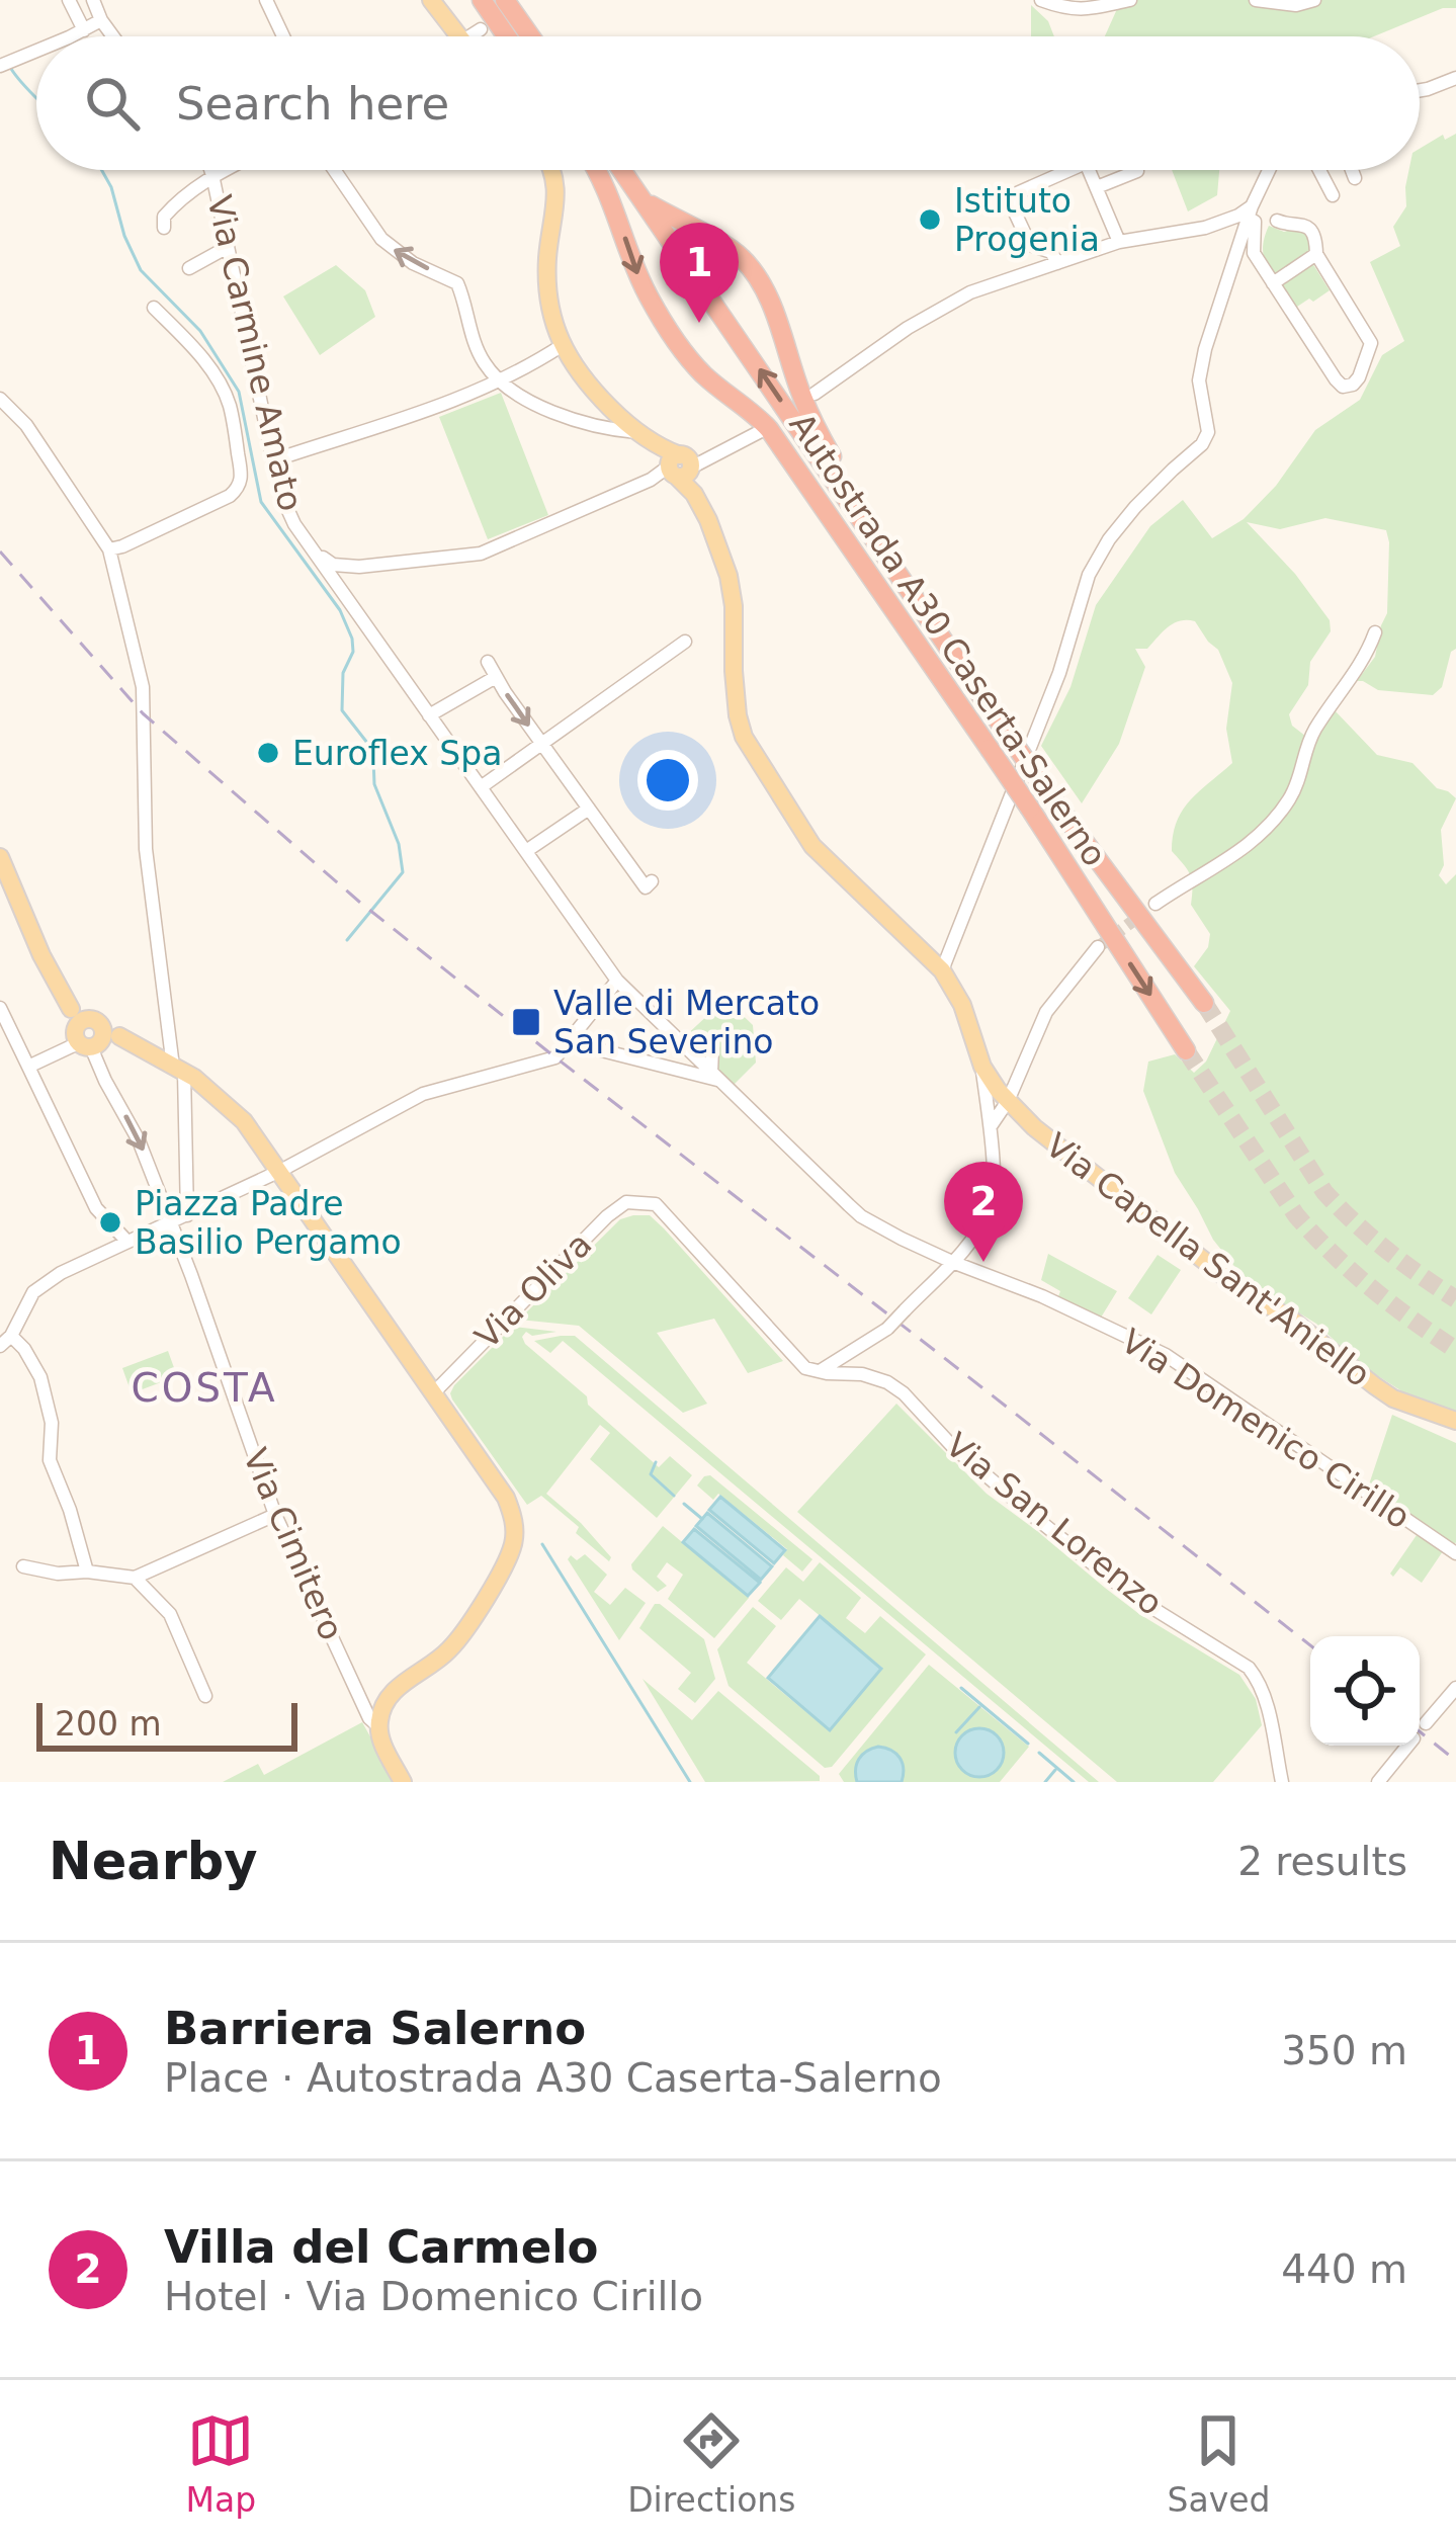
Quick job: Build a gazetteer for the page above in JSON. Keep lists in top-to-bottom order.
{
  "streets": {
    "highway": ["Autostrada A30 Caserta-Salerno"],
    "main road": ["Via Capella Sant'Aniello", "Via Cimitero"],
    "street": [
      "Via Carmine Amato",
      "Via Oliva",
      "Via Domenico Cirillo",
      "Via San Lorenzo"
    ]
  },
  "crossings": [
    ["Via Oliva", "Via San Lorenzo"]
  ],
  "districts": ["COSTA"],
  "places": {
    "other": ["Istituto Progenia", "Euroflex Spa", "Piazza Padre Basilio Pergamo"],
    "transit": ["Valle di Mercato San Severino"]
  },
  "scale_bar": "200 m",
  "page": {
    "search": "Search here",
    "pins": ["1", "2"],
    "scale": "200 m",
    "heading": ["Nearby", "2 results"],
    "list": [
      {
        "mark": "1",
        "name": "Barriera Salerno",
        "note": "Place · Autostrada A30 Caserta-Salerno",
        "value": "350 m"
      },
      {
        "mark": "2",
        "name": "Villa del Carmelo",
        "note": "Hotel · Via Domenico Cirillo",
        "value": "440 m"
      }
    ],
    "nav": ["Map", "Directions", "Saved"]
  }
}
